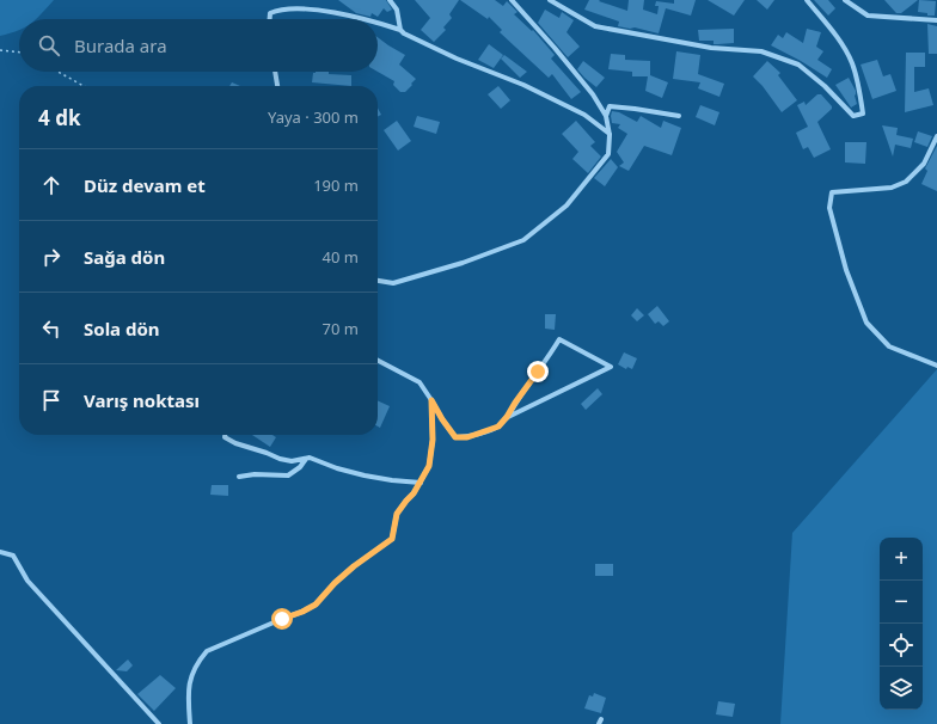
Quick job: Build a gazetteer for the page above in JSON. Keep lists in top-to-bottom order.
{
  "page": {
    "search": "Burada ara",
    "heading": ["4 dk", "Yaya · 300 m"],
    "list": [
      ["Düz devam et", "190 m"],
      ["Sağa dön", "40 m"],
      ["Sola dön", "70 m"],
      "Varış noktası"
    ],
    "map_buttons": ["+", "−"]
  }
}
